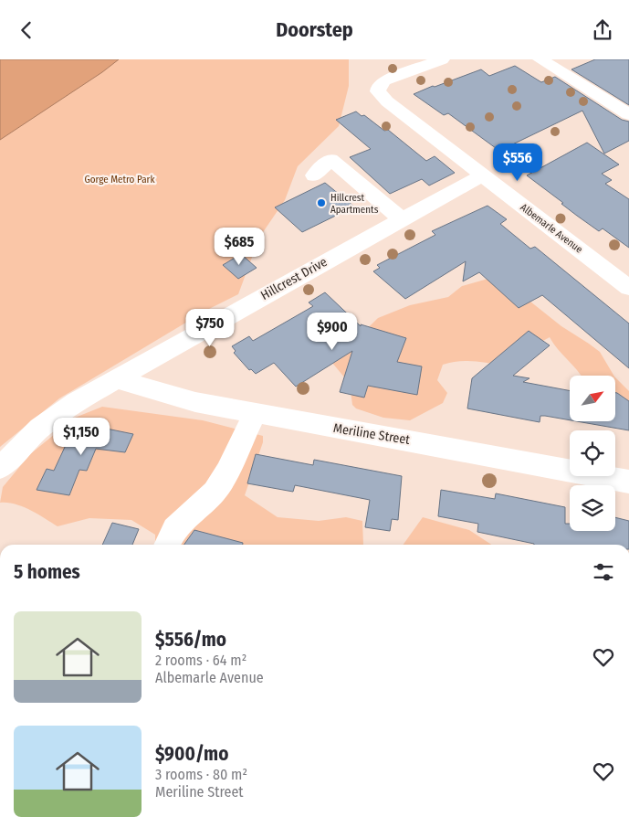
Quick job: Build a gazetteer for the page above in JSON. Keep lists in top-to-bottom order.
{
  "streets": {
    "street": ["Albemarle Avenue", "Hillcrest Drive", "Meriline Street"]
  },
  "crossings": [
    ["Albemarle Avenue", "Hillcrest Drive"],
    ["Hillcrest Drive", "Meriline Street"]
  ],
  "parks": ["Gorge Metro Park"],
  "places": ["Hillcrest Apartments"],
  "north": "top right",
  "page": {
    "header": "Doorstep",
    "price": [
      "$556",
      "$685",
      "$750",
      "$900",
      "$1,150"
    ],
    "heading": "5 homes",
    "list": [
      {
        "name": "$556/mo",
        "note": "2 rooms · 64 m² · Albemarle Avenue"
      },
      {
        "name": "$900/mo",
        "note": "3 rooms · 80 m² · Meriline Street"
      }
    ]
  }
}
